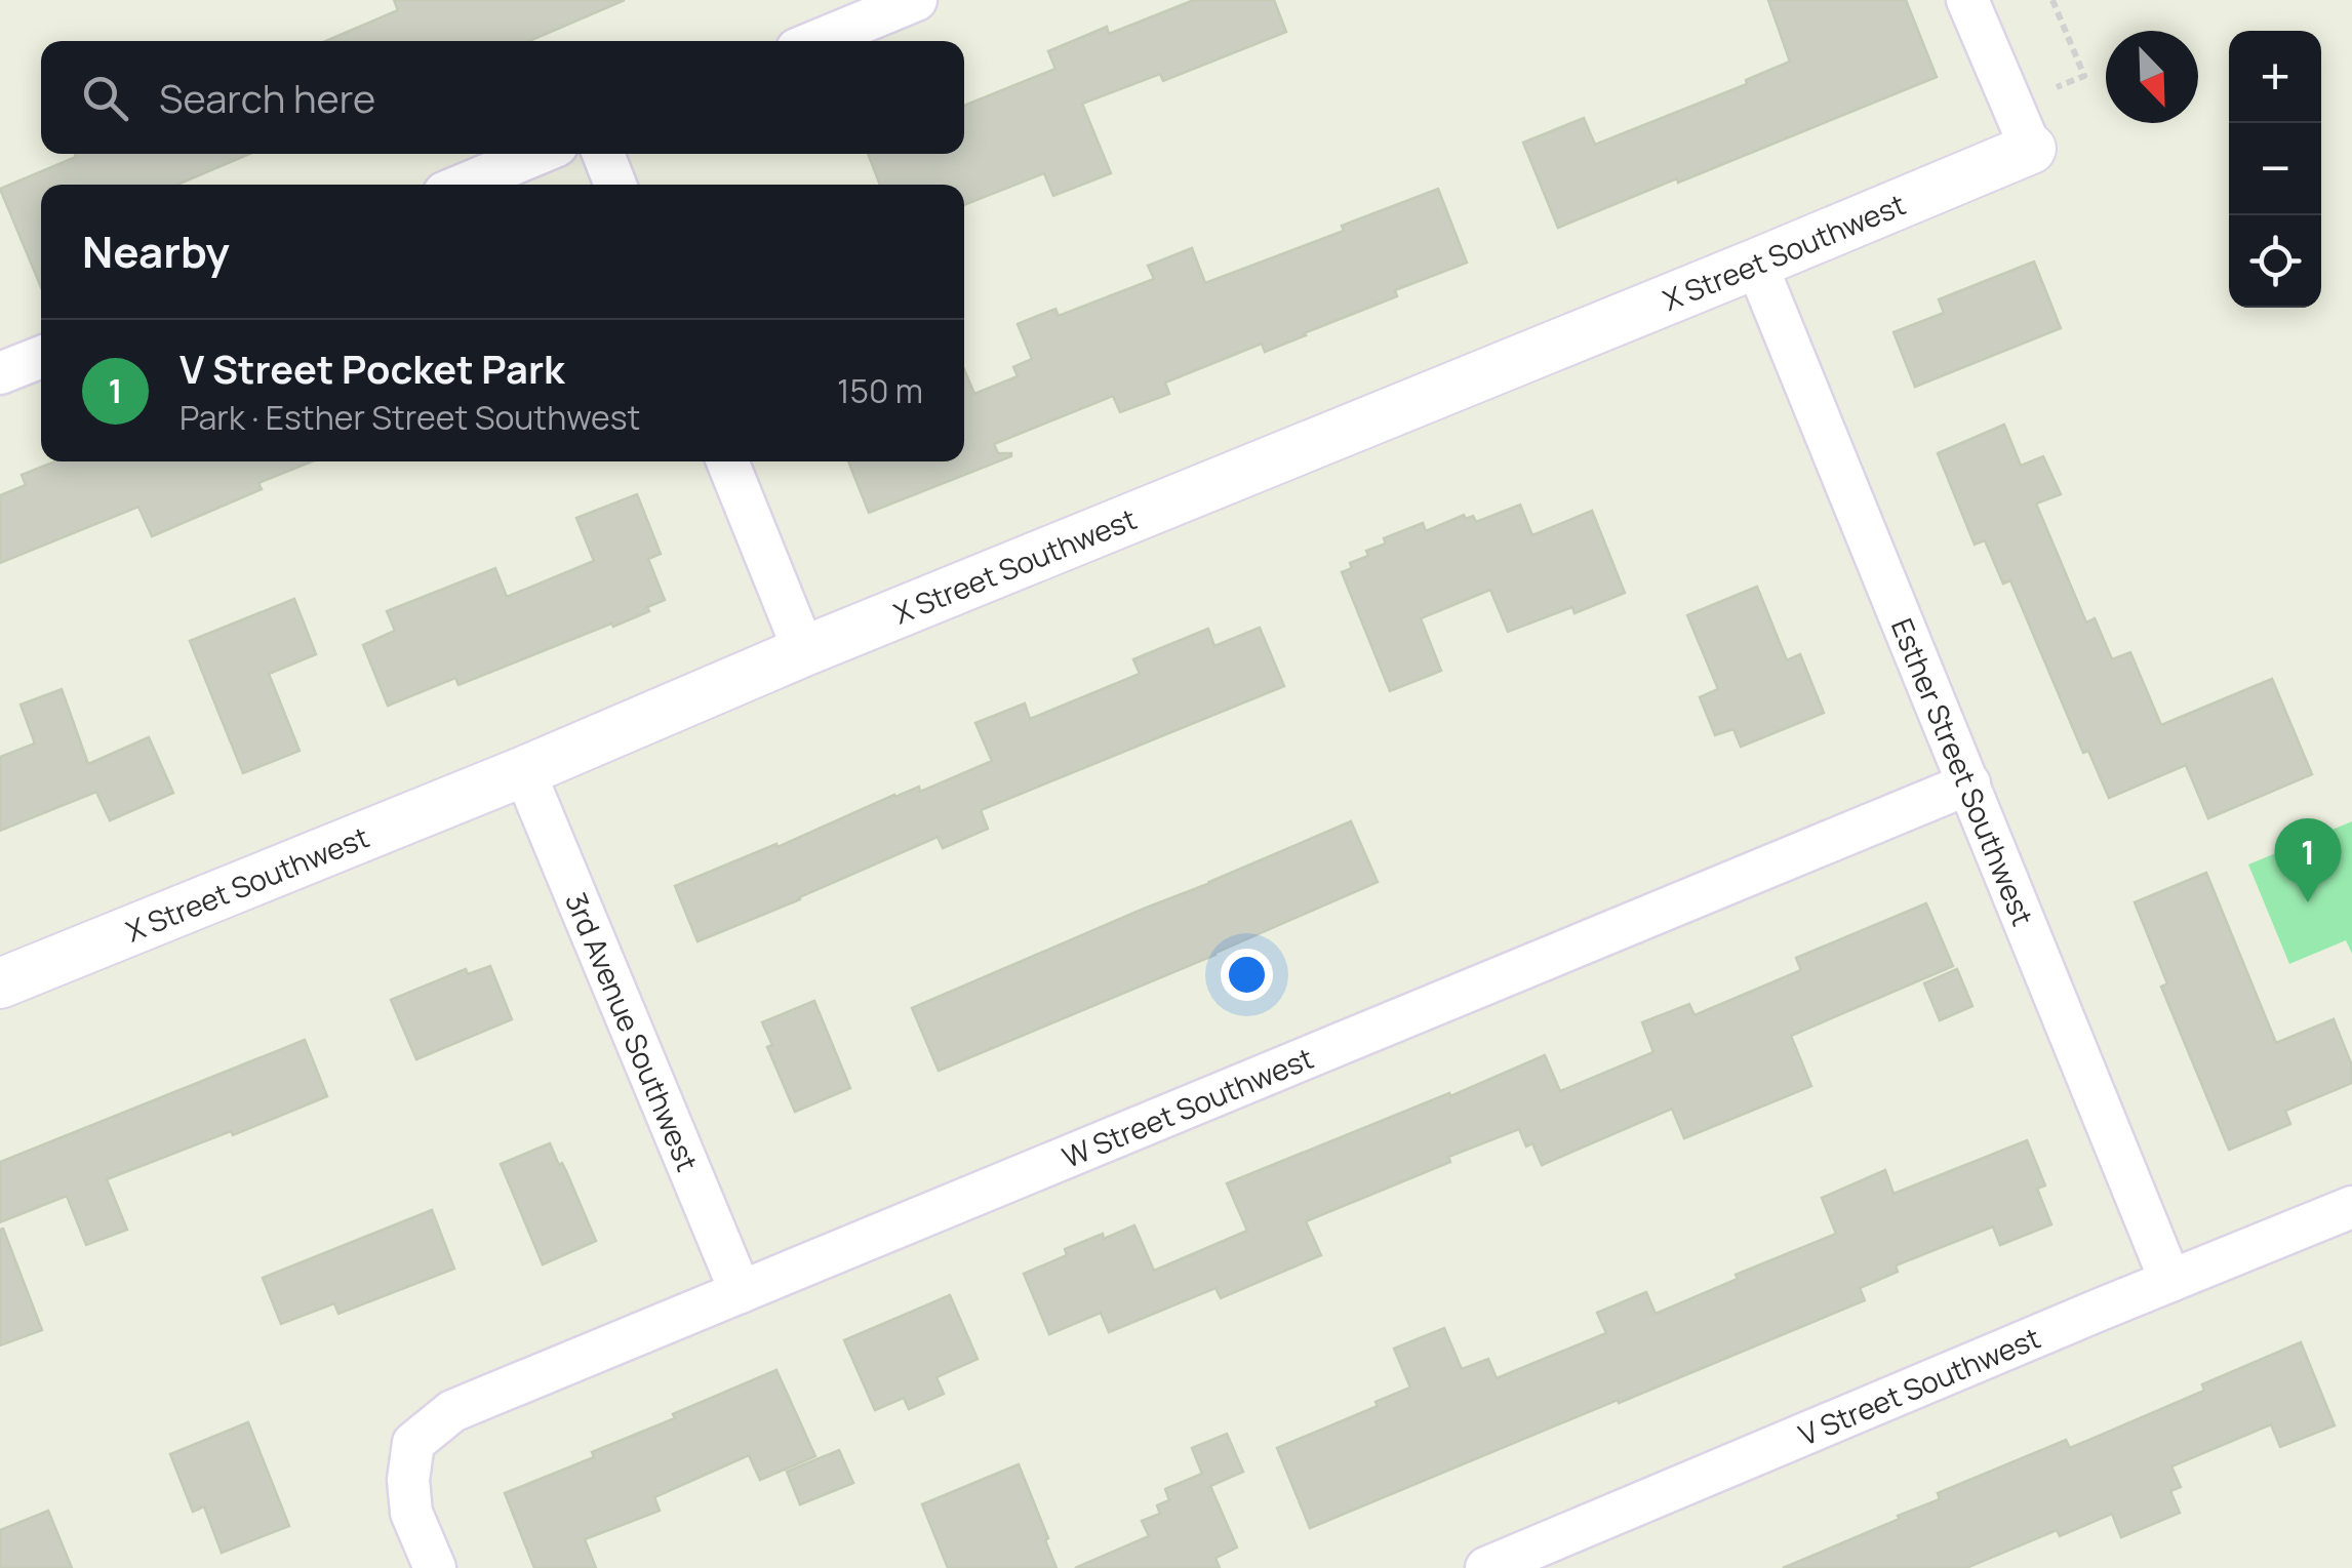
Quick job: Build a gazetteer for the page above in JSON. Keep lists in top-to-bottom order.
{
  "streets": {
    "street": [
      "X Street Southwest",
      "Esther Street Southwest",
      "3rd Avenue Southwest",
      "W Street Southwest",
      "V Street Southwest"
    ]
  },
  "crossings": [
    ["X Street Southwest", "Esther Street Southwest"],
    ["X Street Southwest", "3rd Avenue Southwest"],
    ["Esther Street Southwest", "W Street Southwest"],
    ["Esther Street Southwest", "V Street Southwest"],
    ["3rd Avenue Southwest", "W Street Southwest"]
  ],
  "north": "bottom right",
  "page": {
    "map_buttons": ["+", "−"],
    "search": "Search here",
    "heading": "Nearby",
    "list": [
      {
        "mark": "1",
        "name": "V Street Pocket Park",
        "note": "Park · Esther Street Southwest",
        "value": "150 m"
      }
    ],
    "pins": "1"
  }
}
